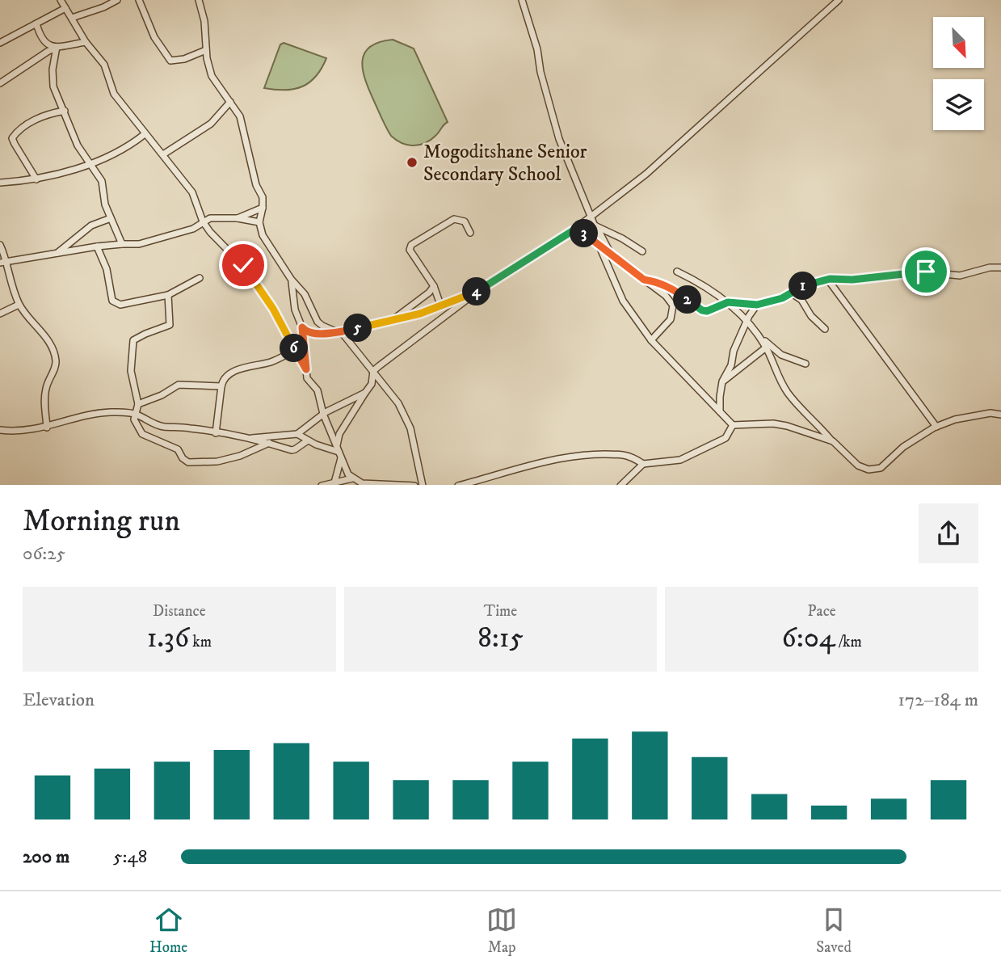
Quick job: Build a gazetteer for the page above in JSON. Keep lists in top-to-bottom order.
{
  "places": ["Mogoditshane Senior Secondary School"],
  "north": "bottom right",
  "page": {
    "pins": [
      "3",
      "1",
      "4",
      "2",
      "5",
      "6"
    ],
    "heading": ["Morning run", "06:25"],
    "stats": [
      ["Distance", "1.36 km"],
      ["Time", "8:15"],
      ["Pace", "6:04 /km"]
    ],
    "chart": ["Elevation", "172–184 m"],
    "list": [
      {
        "name": "200 m",
        "note": "5:48"
      }
    ],
    "tabs": ["Home", "Map", "Saved"]
  }
}
